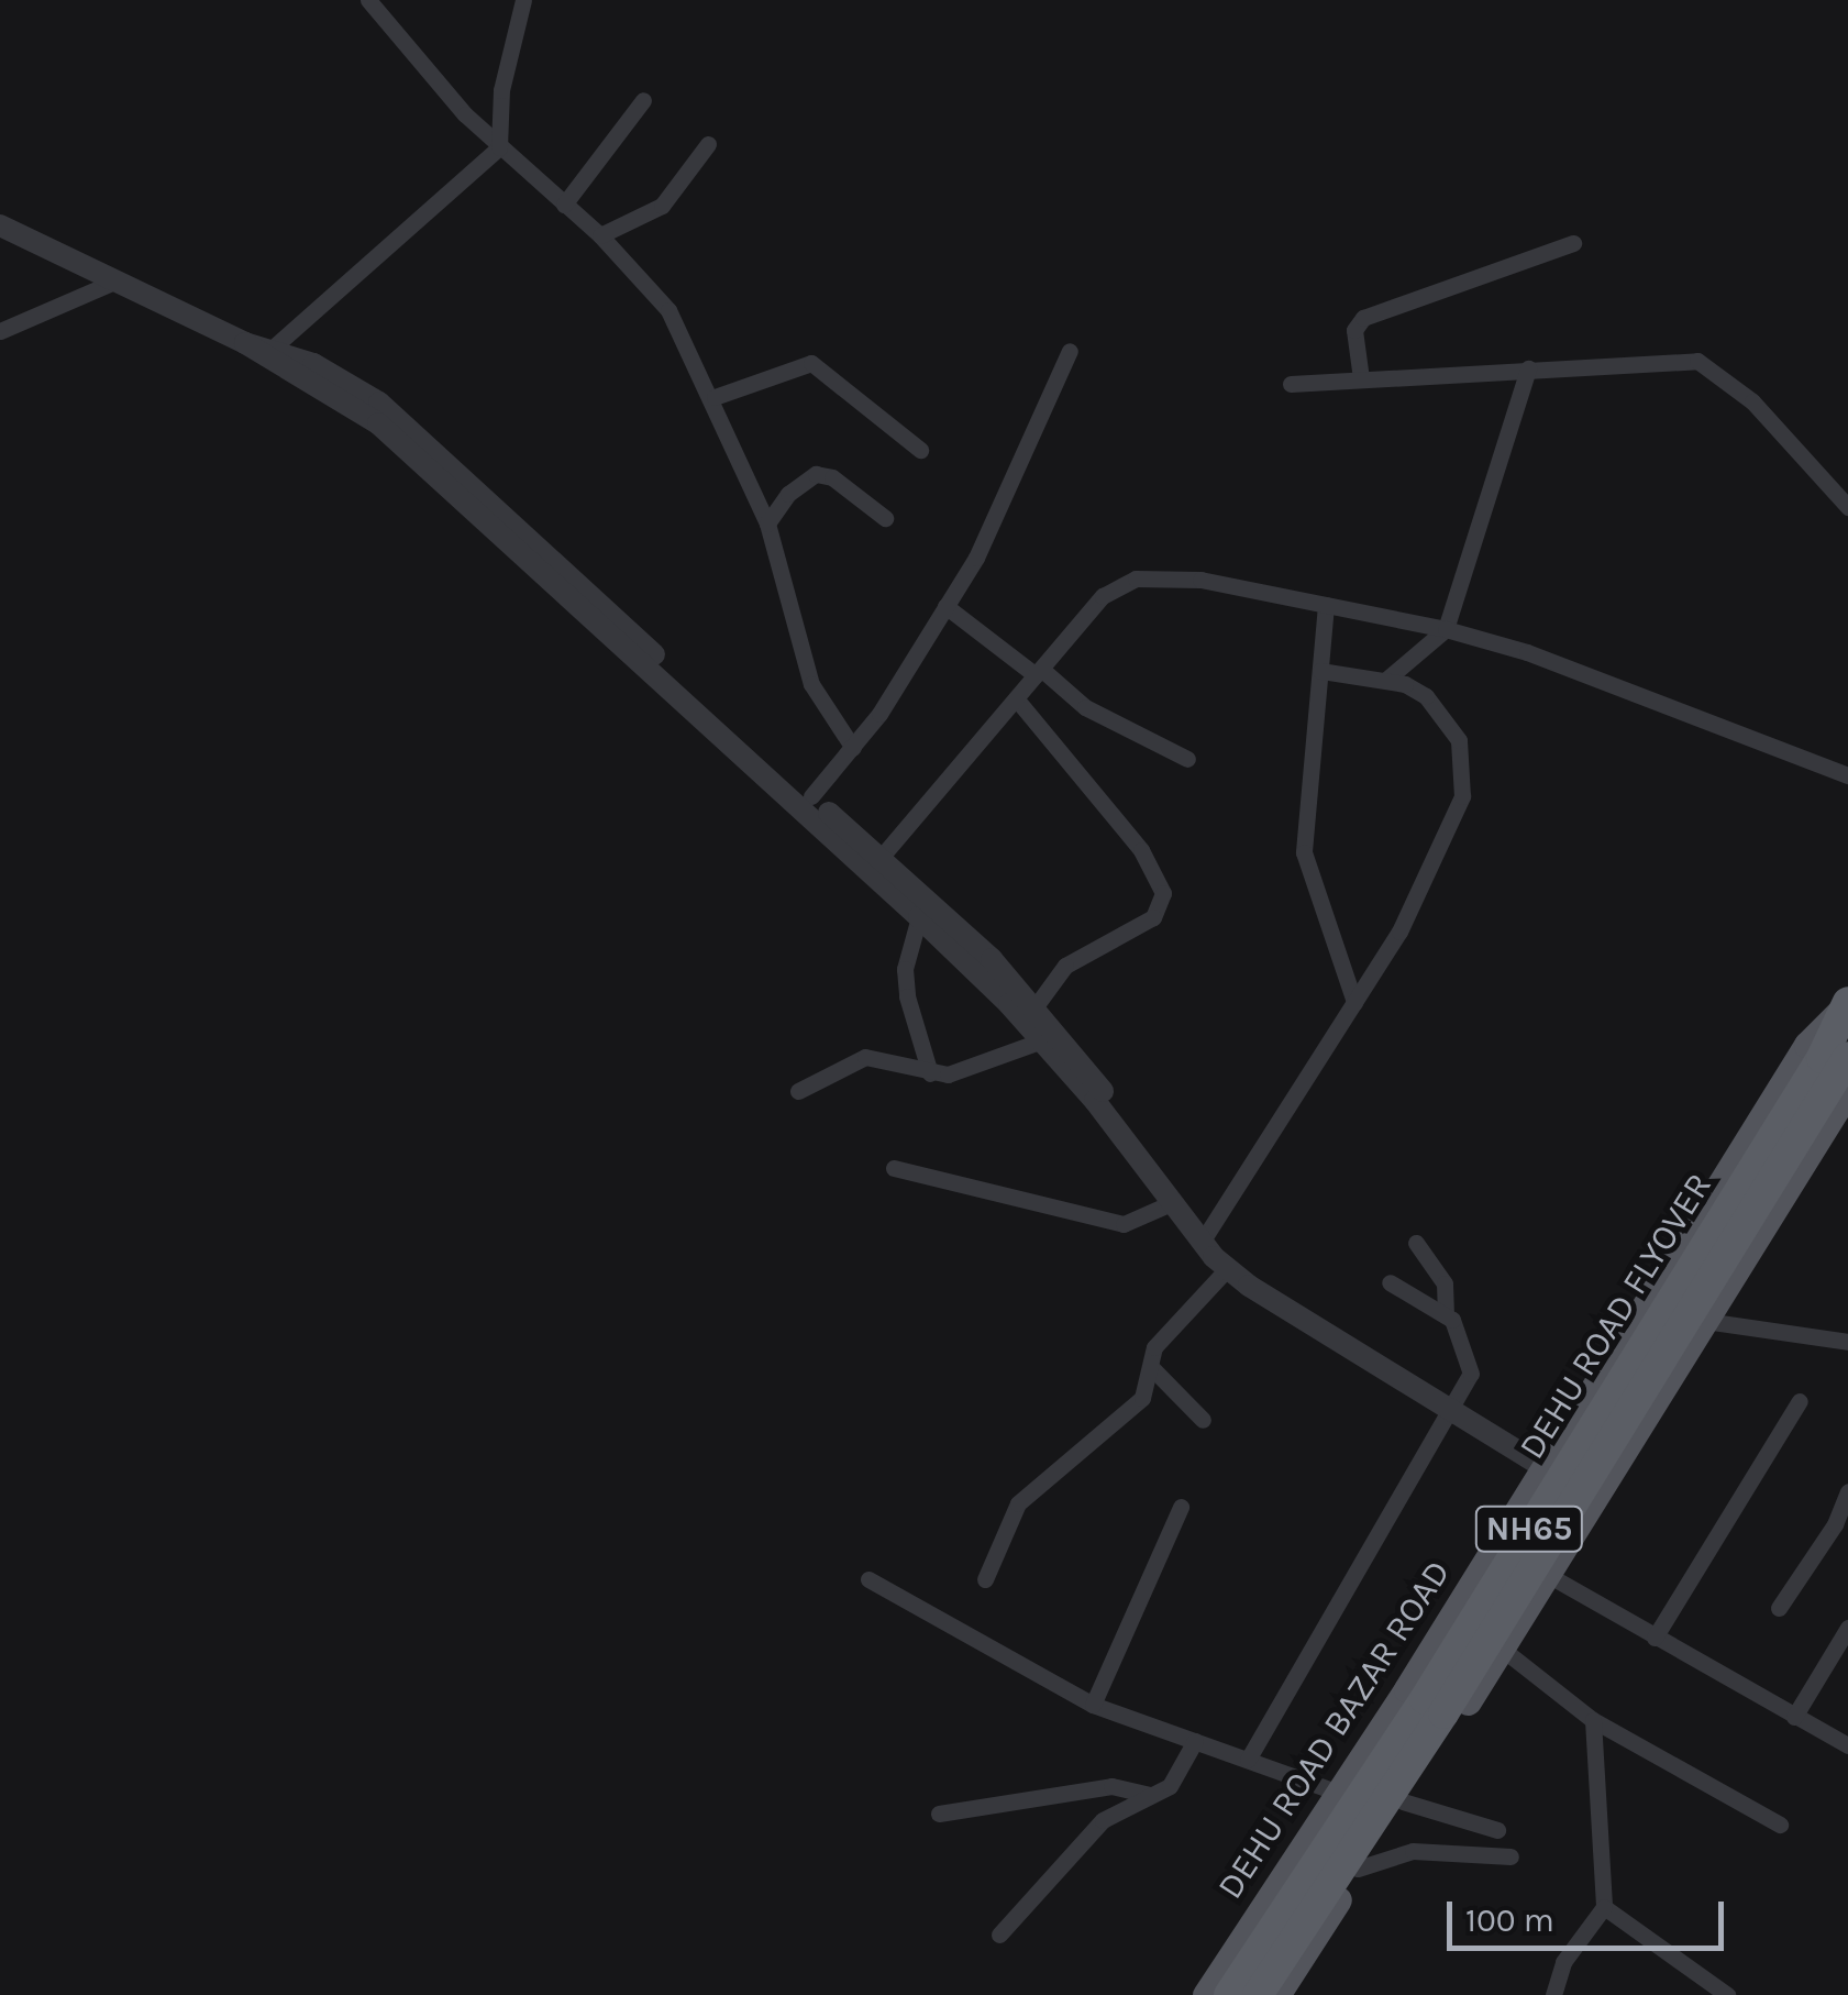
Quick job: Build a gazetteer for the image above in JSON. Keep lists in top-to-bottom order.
{
  "streets": {
    "highway": ["DEHU ROAD FLYOVER", "NH65"],
    "main road": ["DEHU ROAD BAZAR ROAD"]
  },
  "crossings": [
    ["DEHU ROAD FLYOVER", "DEHU ROAD BAZAR ROAD"]
  ],
  "scale_bar": "100 m"
}
